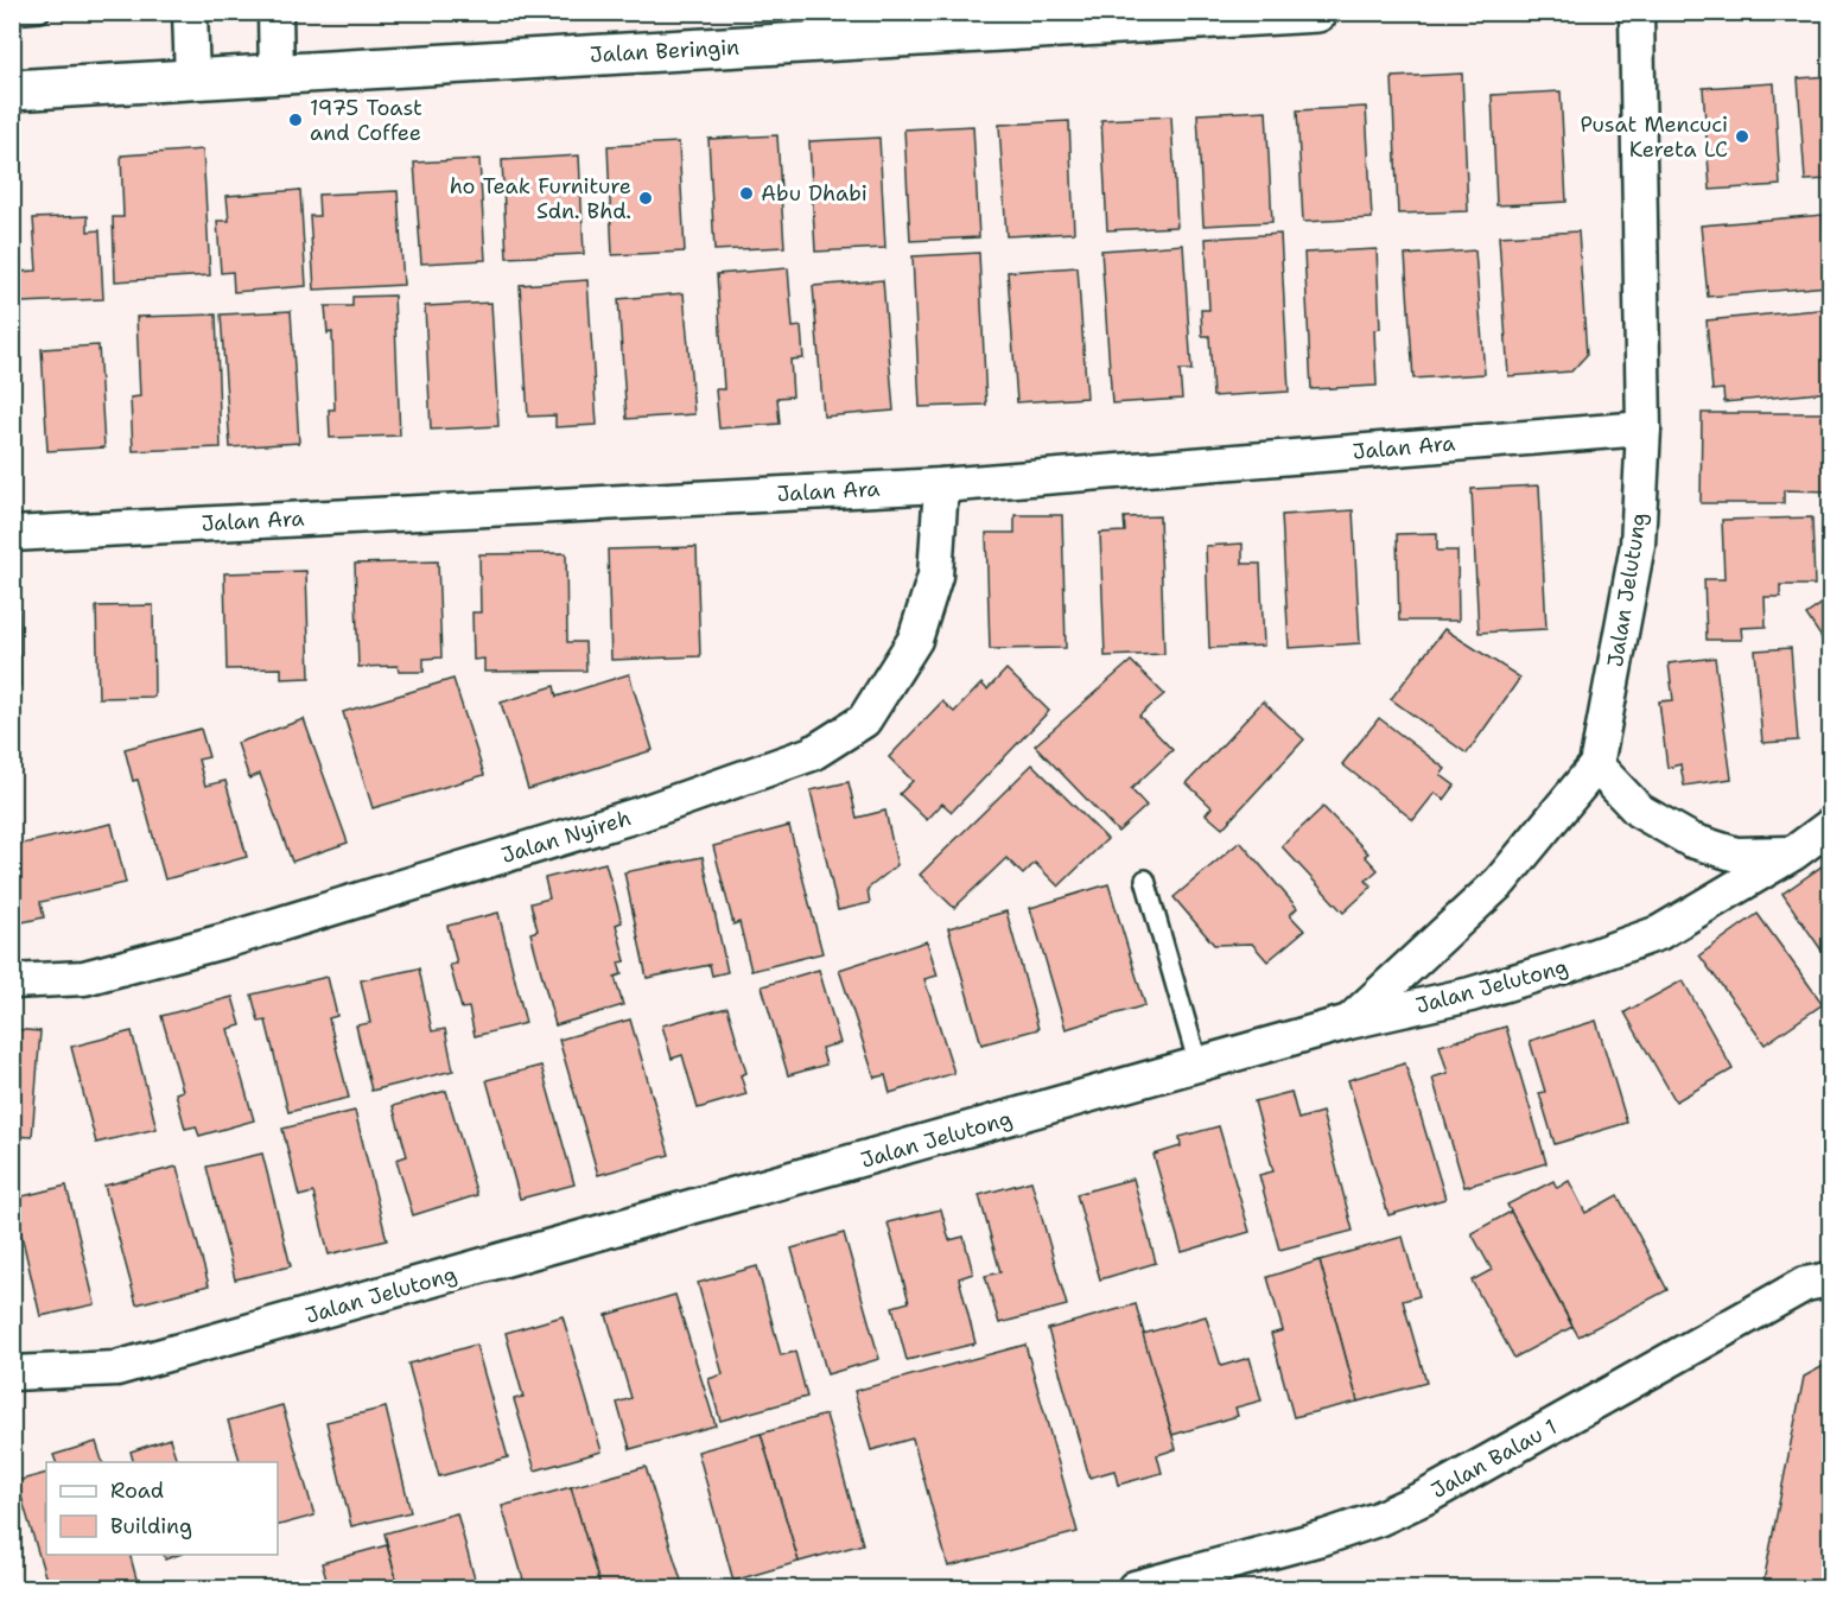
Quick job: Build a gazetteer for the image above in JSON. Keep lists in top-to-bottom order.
{
  "streets": {
    "street": [
      "Jalan Beringin",
      "Jalan Ara",
      "Jalan Jelutung",
      "Jalan Nyireh",
      "Jalan Jelutong",
      "Jalan Balau 1"
    ]
  },
  "crossings": [
    ["Jalan Ara", "Jalan Jelutung"],
    ["Jalan Ara", "Jalan Nyireh"],
    ["Jalan Jelutung", "Jalan Jelutong"]
  ],
  "places": [
    "1975 Toast and Coffee",
    "Pusat Mencuci Kereta LC",
    "Abu Dhabi",
    "ho Teak Furniture Sdn. Bhd."
  ],
  "legend": ["Road", "Building"]
}
